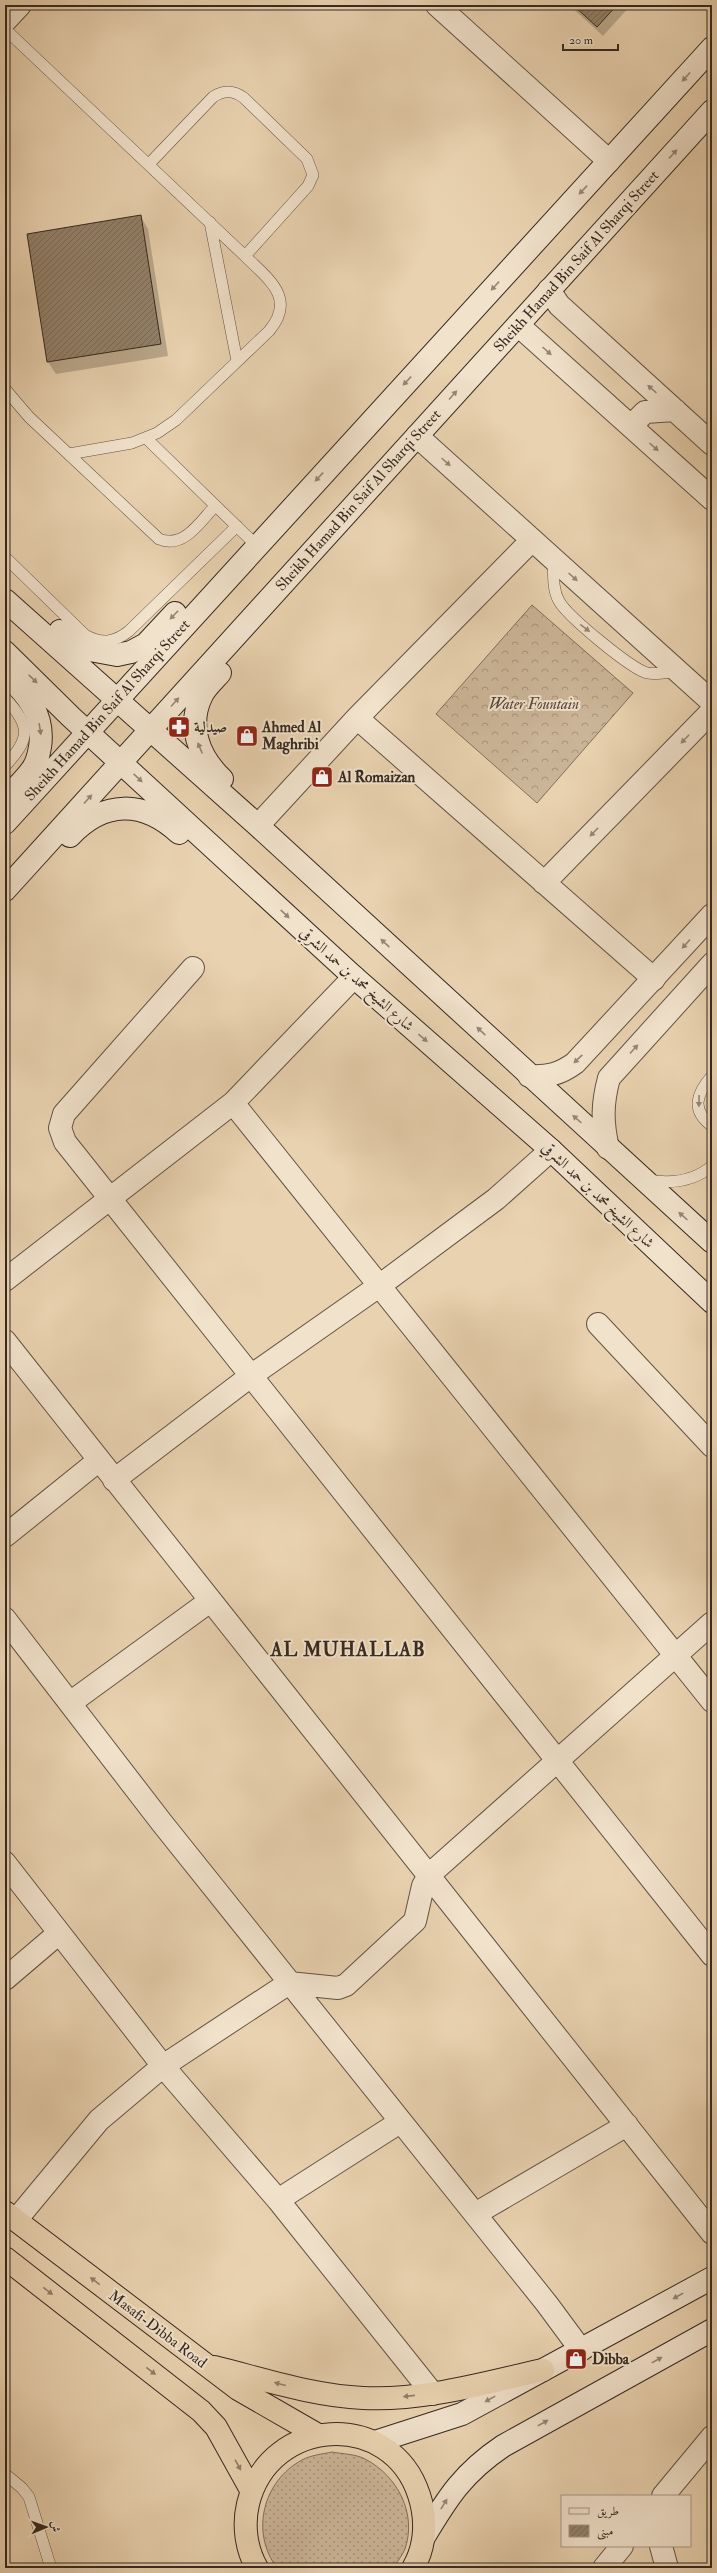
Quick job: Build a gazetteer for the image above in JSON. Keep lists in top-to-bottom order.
{
  "streets": {
    "highway": ["Masafi-Dibba Road"],
    "street": ["Sheikh Hamad Bin Saif Al Sharqi Street", "شارع الشيخ محمد بن حمد الشرقي"]
  },
  "crossings": [
    ["Sheikh Hamad Bin Saif Al Sharqi Street", "شارع الشيخ محمد بن حمد الشرقي"]
  ],
  "districts": ["AL MUHALLAB"],
  "parks": ["Water Fountain"],
  "places": {
    "pharmacy": ["صيدلية"],
    "shop": ["Ahmed Al Maghribi", "Al Romaizan", "Dibba"]
  },
  "legend": ["طريق", "مبنى"],
  "scale_bar": "20 m",
  "north": "right"
}
